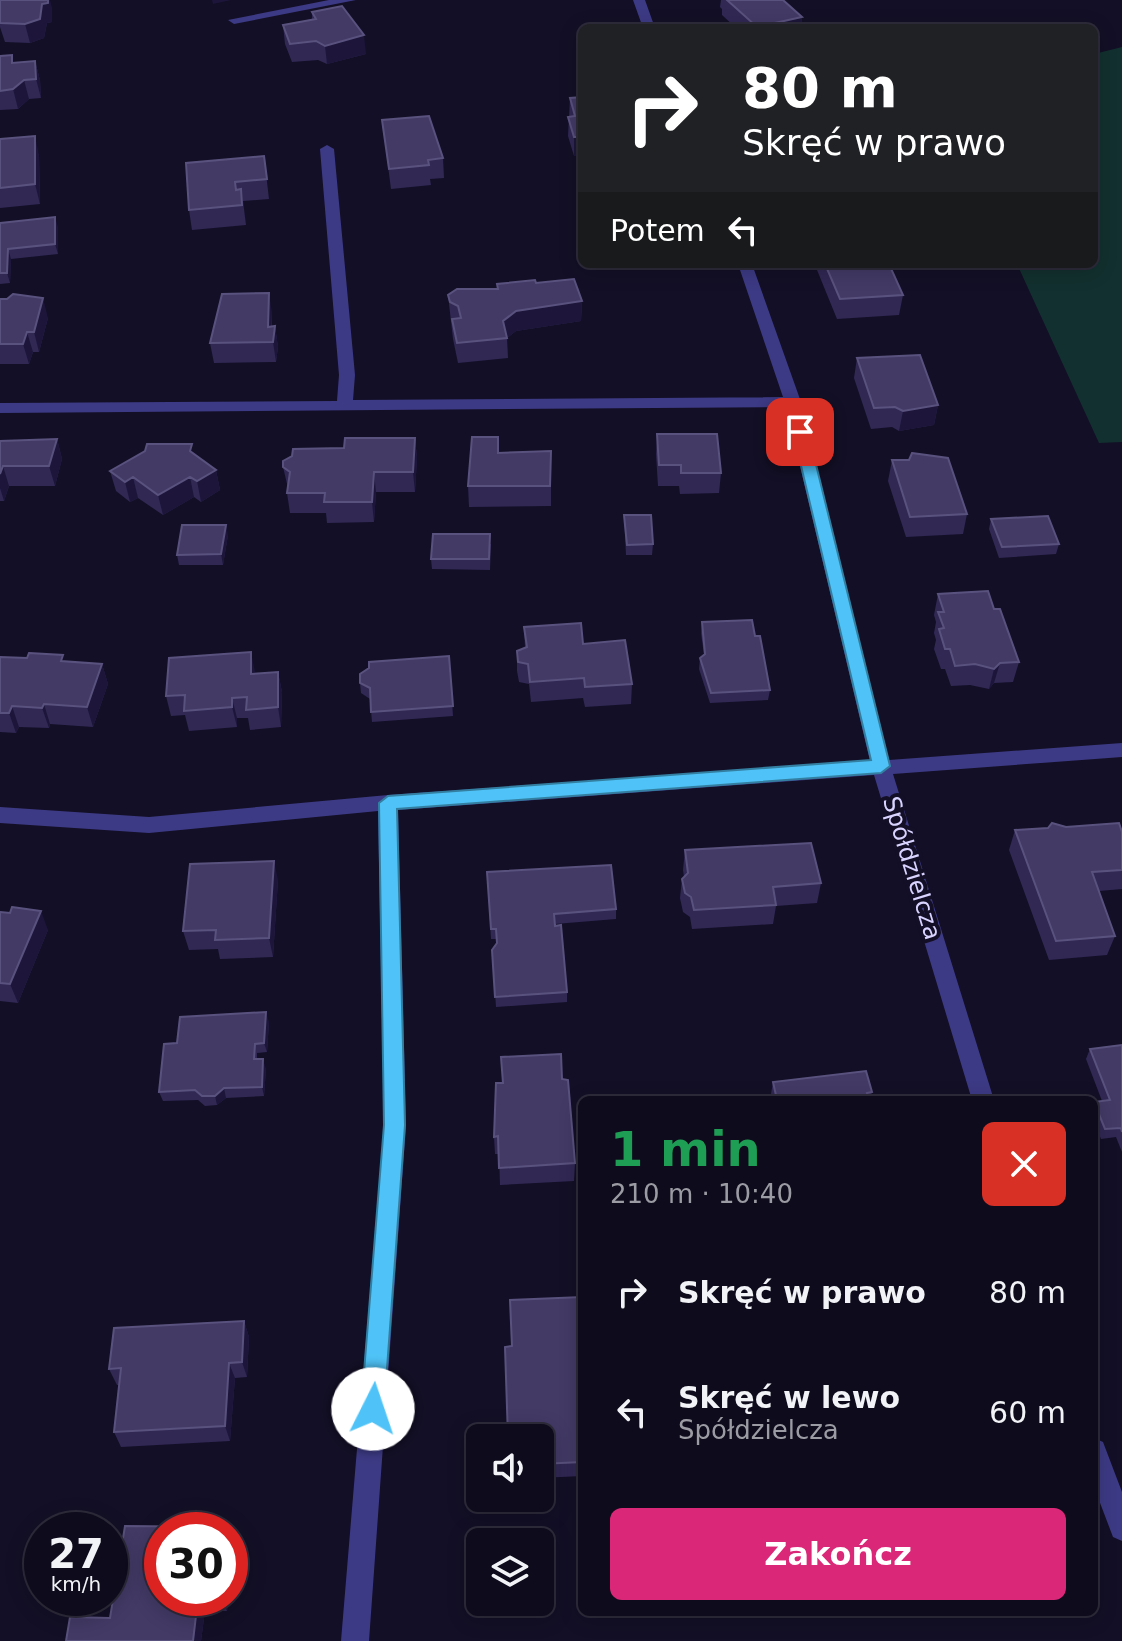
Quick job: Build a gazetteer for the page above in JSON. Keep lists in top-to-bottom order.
{
  "streets": {
    "street": ["Spółdzielcza"]
  },
  "page": {
    "turn": ["80 m", "Skręć w prawo"],
    "then": "Potem",
    "heading": ["1 min", "210 m · 10:40"],
    "list": [
      {
        "name": "Skręć w prawo",
        "value": "80 m"
      },
      {
        "name": "Skręć w lewo",
        "note": "Spółdzielcza",
        "value": "60 m"
      }
    ],
    "buttons": "Zakończ",
    "speed": "27 km/h",
    "limit": "30"
  }
}
